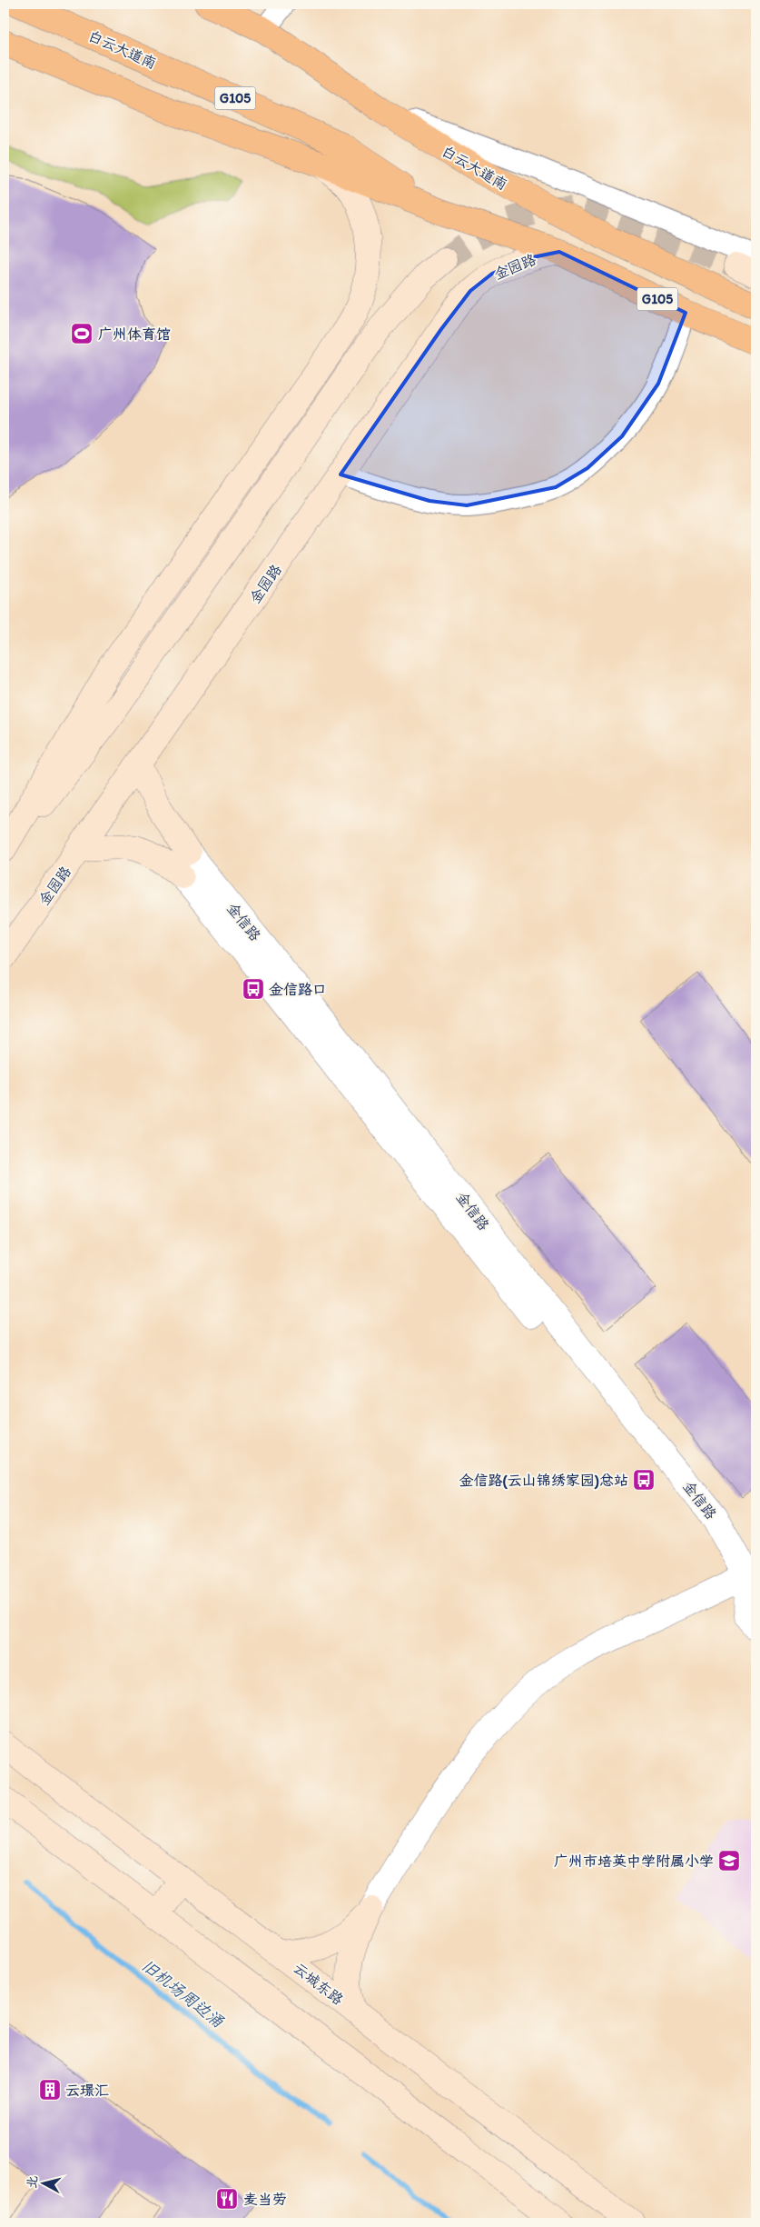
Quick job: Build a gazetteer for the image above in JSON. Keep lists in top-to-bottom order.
{
  "streets": {
    "highway": ["白云大道南", "G105"],
    "main road": ["金园路", "云城东路"],
    "street": ["金信路"]
  },
  "crossings": [
    ["白云大道南", "G105"],
    ["白云大道南", "金园路"]
  ],
  "water": ["旧机场周边涌"],
  "places": {
    "sports": ["广州体育馆"],
    "bus stop": ["金信路口", "金信路(云山锦绣家园)总站"],
    "school or university": ["广州市培英中学附属小学"],
    "building": ["云璟汇"],
    "restaurant": ["麦当劳"]
  },
  "north": "left"
}
